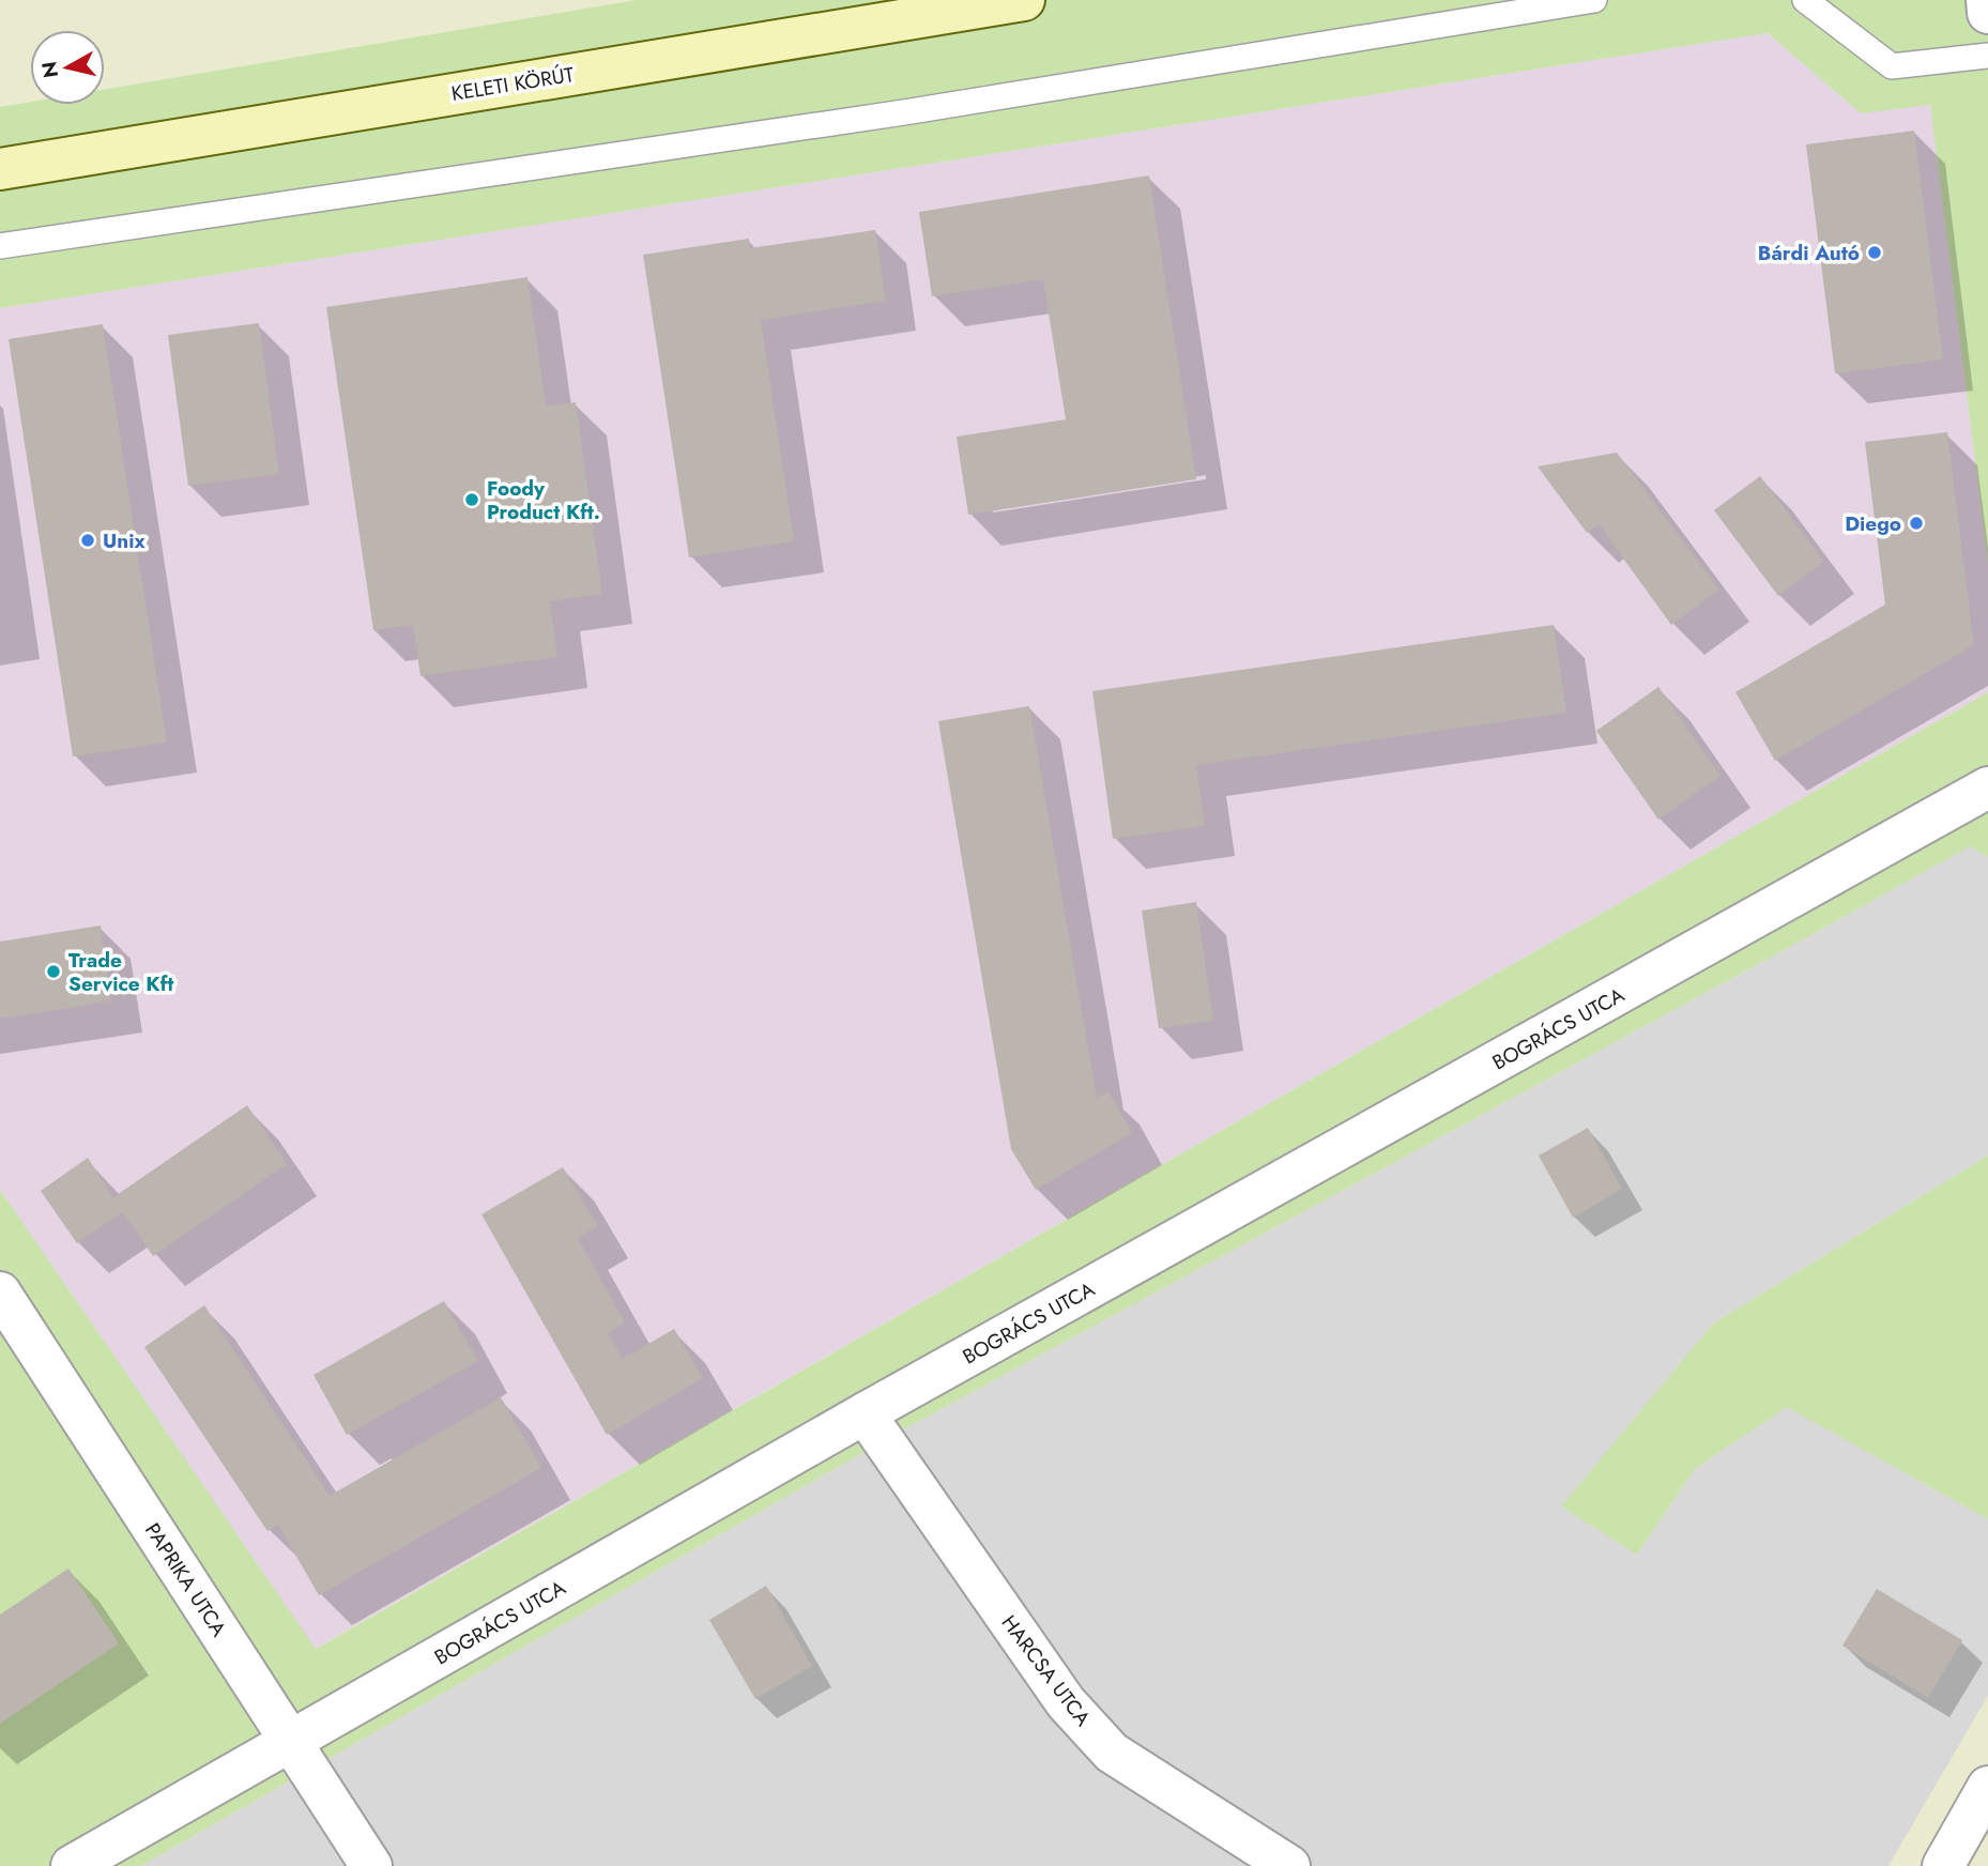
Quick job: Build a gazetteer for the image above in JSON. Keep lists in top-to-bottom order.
{
  "streets": {
    "main road": ["KELETI KÖRÚT"],
    "street": ["BOGRÁCS UTCA", "PAPRIKA UTCA", "HARCSA UTCA"]
  },
  "crossings": [
    ["BOGRÁCS UTCA", "PAPRIKA UTCA"],
    ["BOGRÁCS UTCA", "HARCSA UTCA"]
  ],
  "places": [
    "Bárdi Autó",
    "Foody Product Kft.",
    "Diego",
    "Unix",
    "Trade Service Kft"
  ],
  "north": "left"
}
